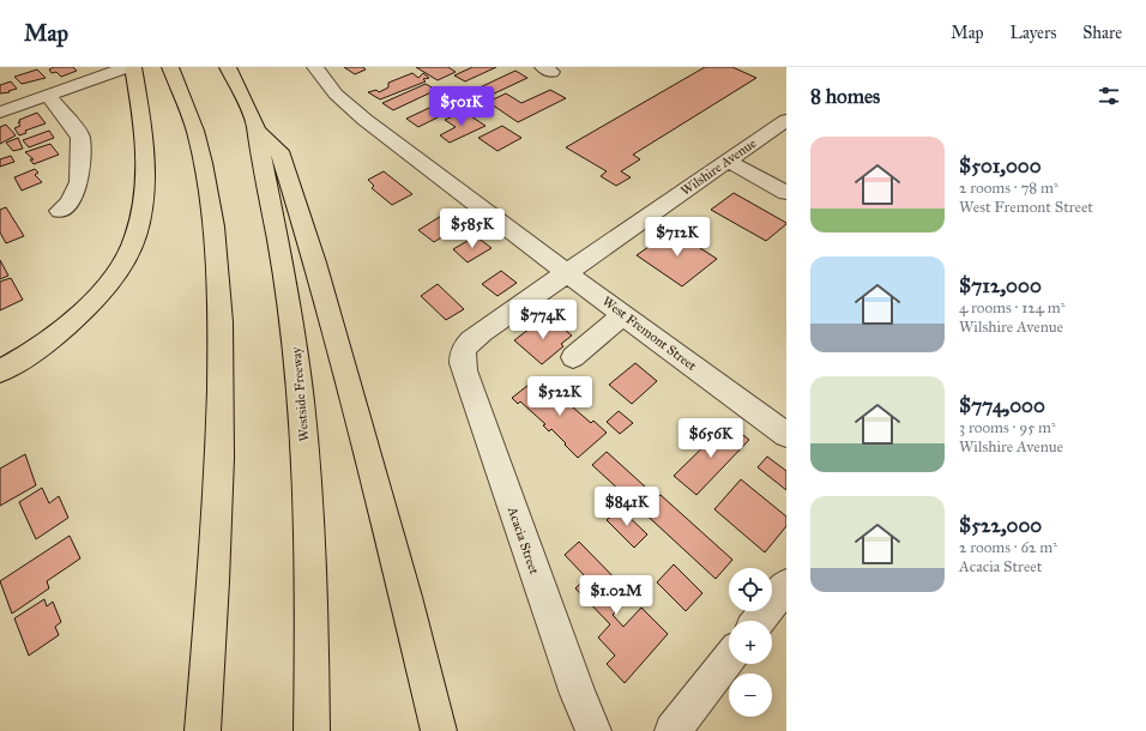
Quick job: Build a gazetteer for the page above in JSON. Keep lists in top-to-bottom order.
{
  "streets": {
    "highway": ["Westside Freeway"],
    "street": ["Wilshire Avenue", "West Fremont Street", "Acacia Street"]
  },
  "crossings": [
    ["Wilshire Avenue", "West Fremont Street"],
    ["Wilshire Avenue", "Acacia Street"]
  ],
  "page": {
    "header": "Map",
    "nav": ["Map", "Layers", "Share"],
    "heading": "8 homes",
    "price": [
      "$501K",
      "$585K",
      "$712K",
      "$774K",
      "$522K",
      "$656K",
      "$841K",
      "$1.02M"
    ],
    "list": [
      {
        "name": "$501,000",
        "note": "2 rooms · 78 m² · West Fremont Street"
      },
      {
        "name": "$712,000",
        "note": "4 rooms · 124 m² · Wilshire Avenue"
      },
      {
        "name": "$774,000",
        "note": "3 rooms · 95 m² · Wilshire Avenue"
      },
      {
        "name": "$522,000",
        "note": "2 rooms · 62 m² · Acacia Street"
      }
    ],
    "map_buttons": ["+", "−"]
  }
}
